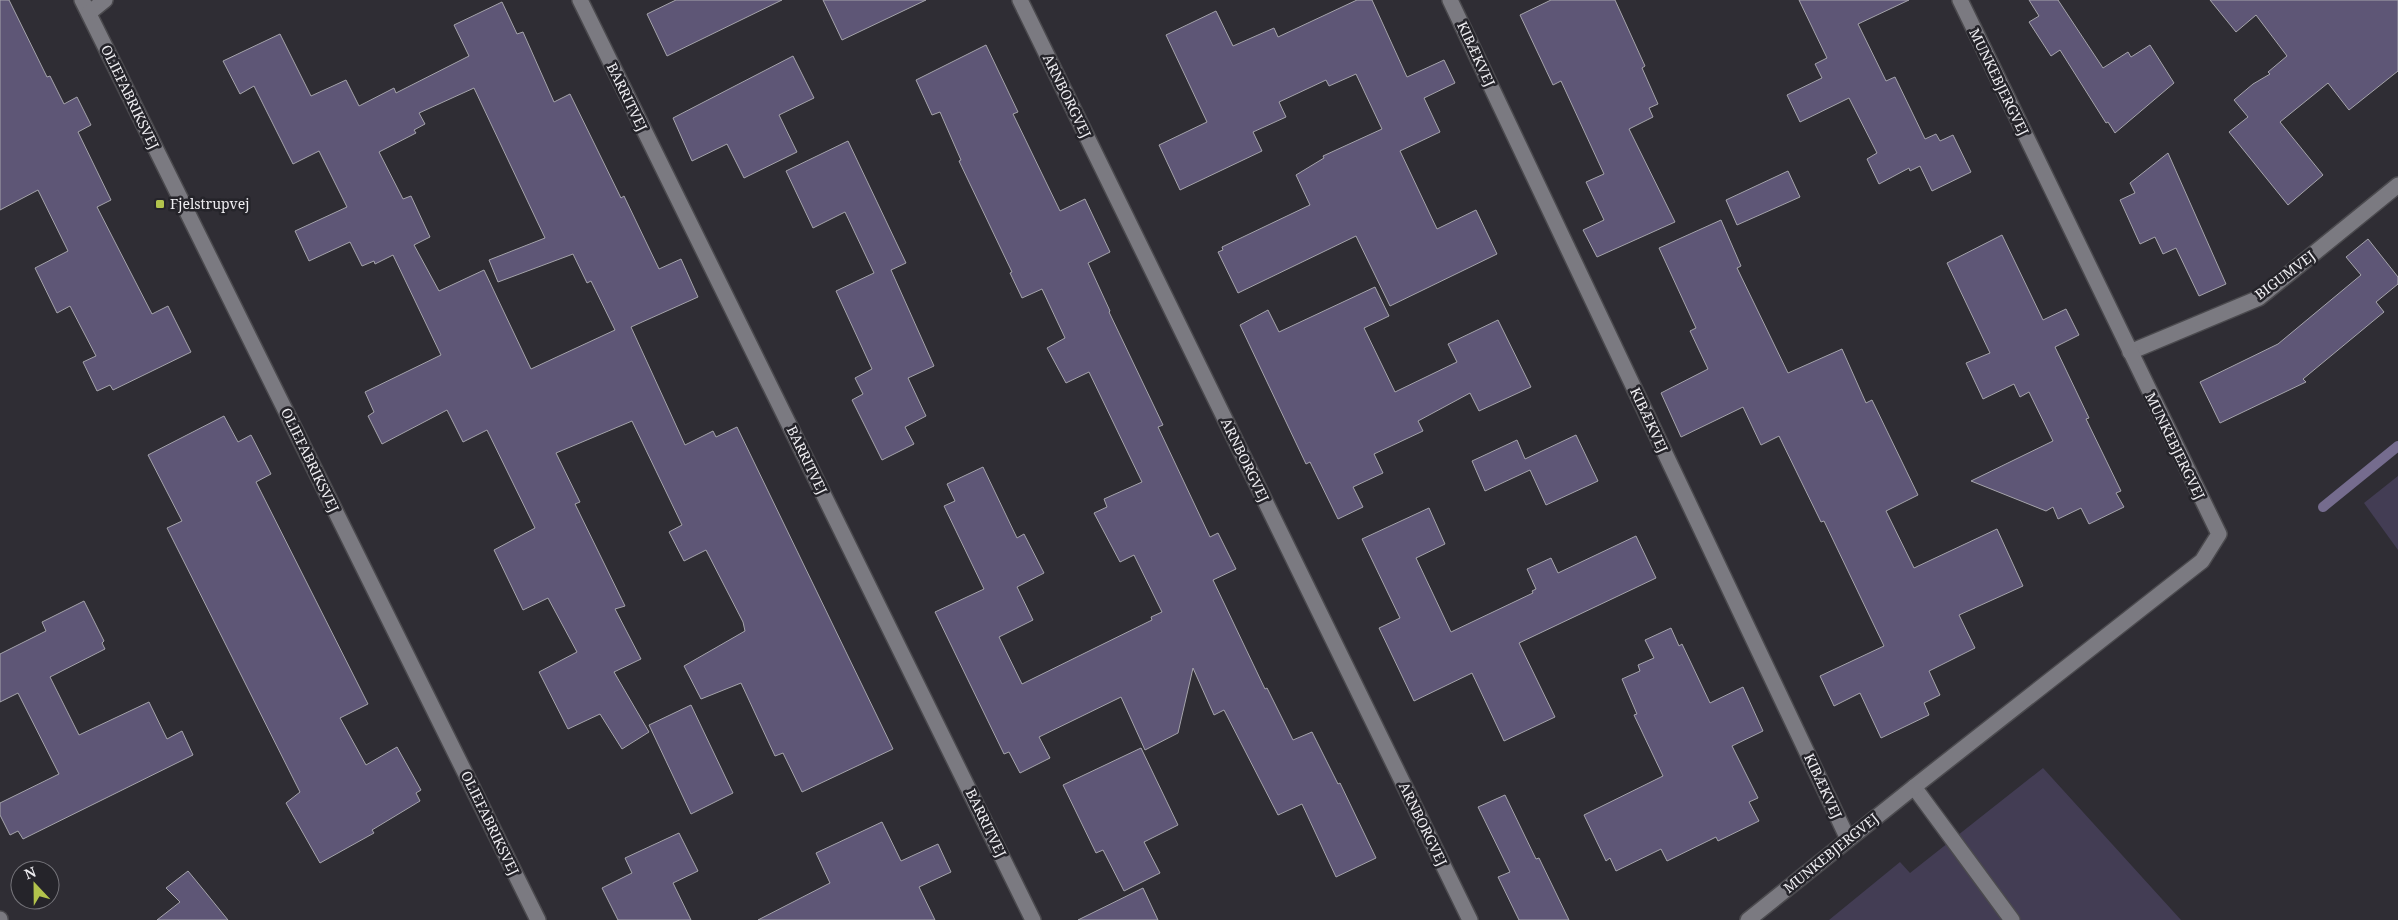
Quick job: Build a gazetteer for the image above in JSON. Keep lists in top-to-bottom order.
{
  "streets": {
    "street": [
      "KIBÆKVEJ",
      "MUNKEBJERGVEJ",
      "ARNBORGVEJ",
      "OLIEFABRIKSVEJ",
      "BARRITVEJ",
      "BIGUMVEJ"
    ]
  },
  "crossings": [
    ["KIBÆKVEJ", "MUNKEBJERGVEJ"],
    ["MUNKEBJERGVEJ", "BIGUMVEJ"]
  ],
  "places": {
    "transit": ["Fjelstrupvej"]
  },
  "north": "top"
}
